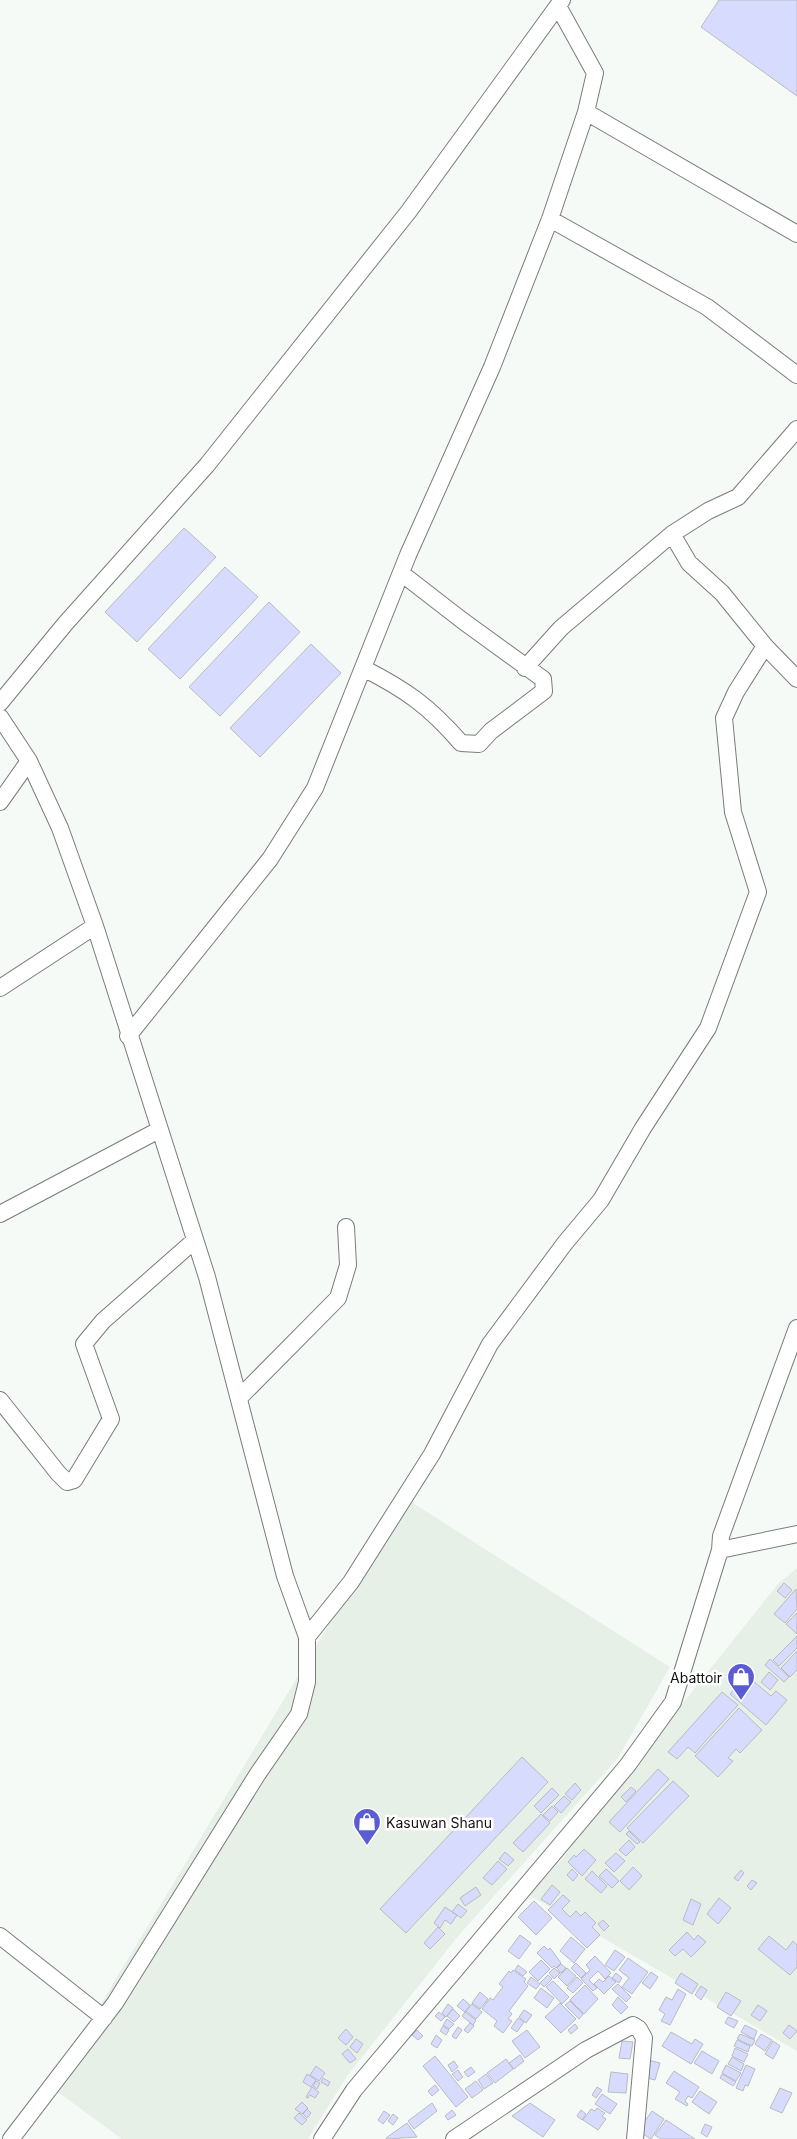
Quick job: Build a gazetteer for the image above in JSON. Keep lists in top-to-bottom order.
{
  "places": {
    "shop": ["Abattoir", "Kasuwan Shanu"]
  }
}
